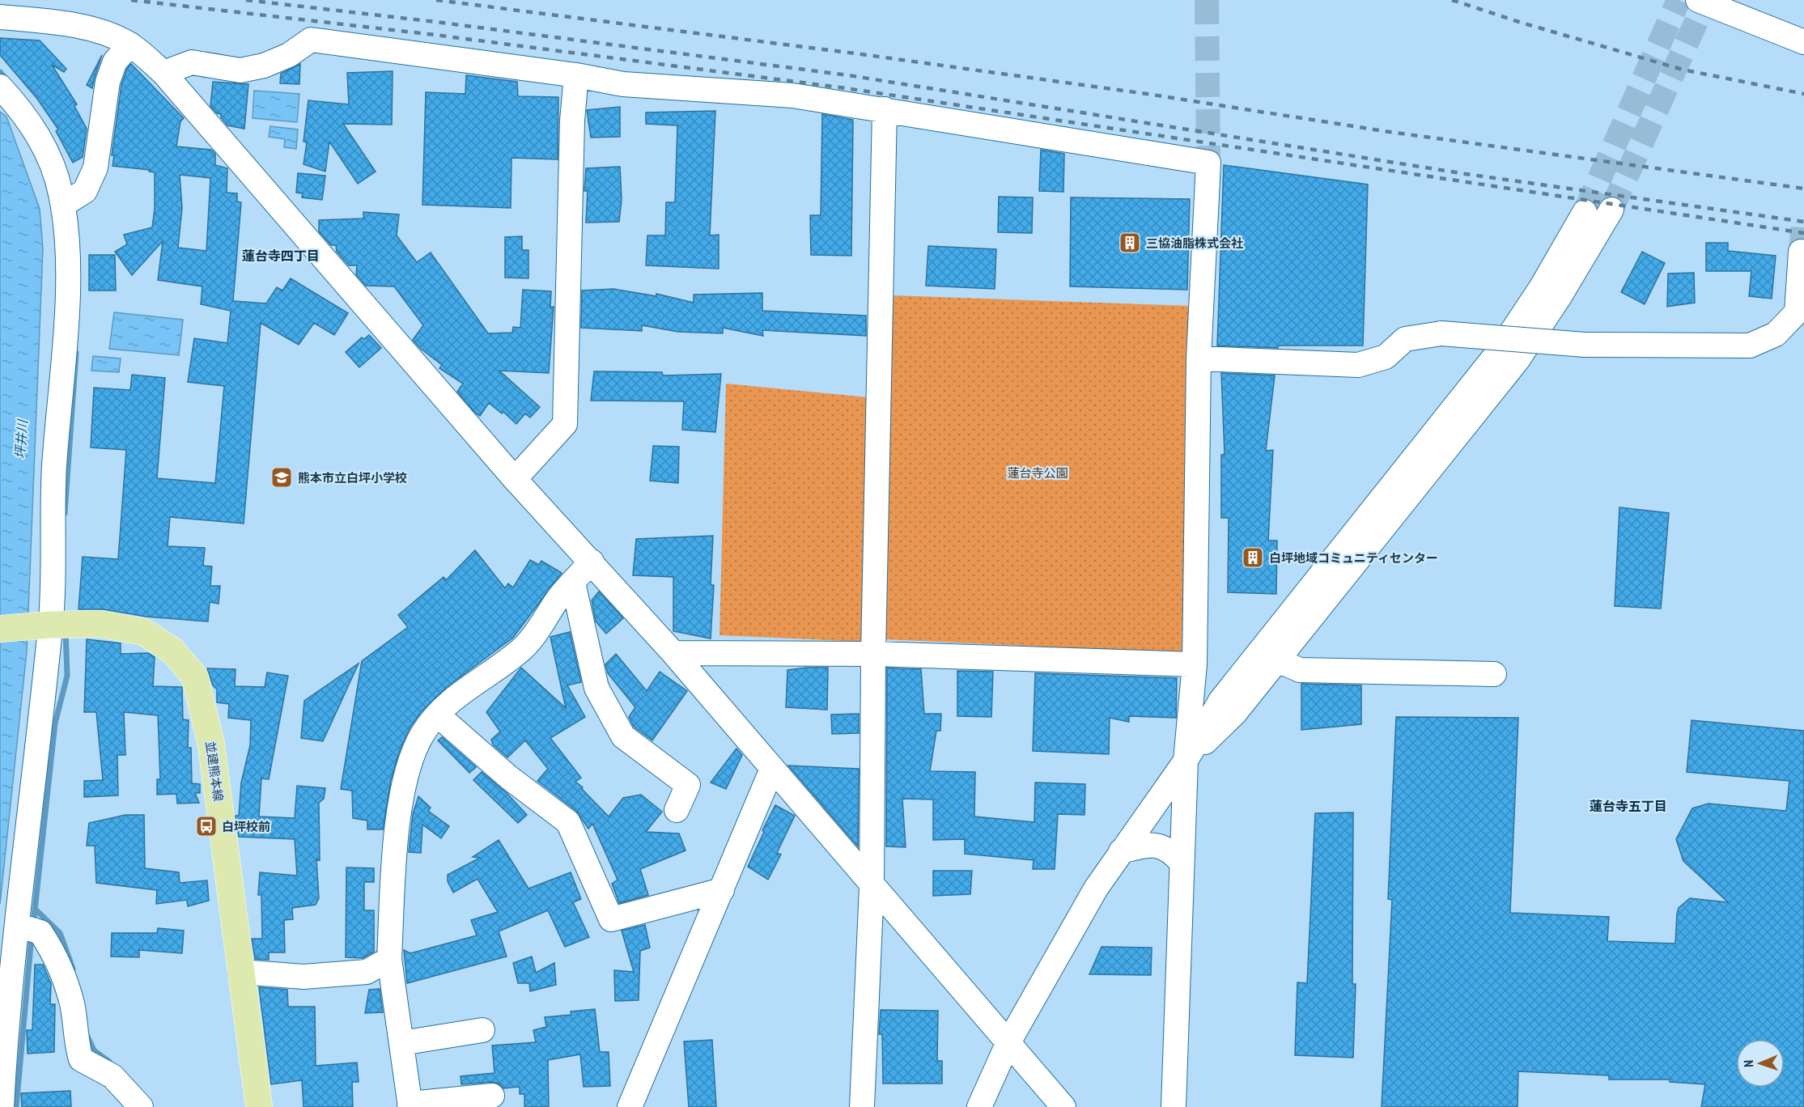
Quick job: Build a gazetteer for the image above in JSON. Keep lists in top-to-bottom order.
{
  "streets": {
    "main road": ["並建熊本線"]
  },
  "districts": ["蓮台寺四丁目", "蓮台寺五丁目"],
  "water": ["坪井川"],
  "parks": ["蓮台寺公園"],
  "places": {
    "building": ["三協油脂株式会社", "白坪地域コミュニティセンター"],
    "school or university": ["熊本市立白坪小学校"],
    "bus stop": ["白坪校前"]
  },
  "north": "left"
}
